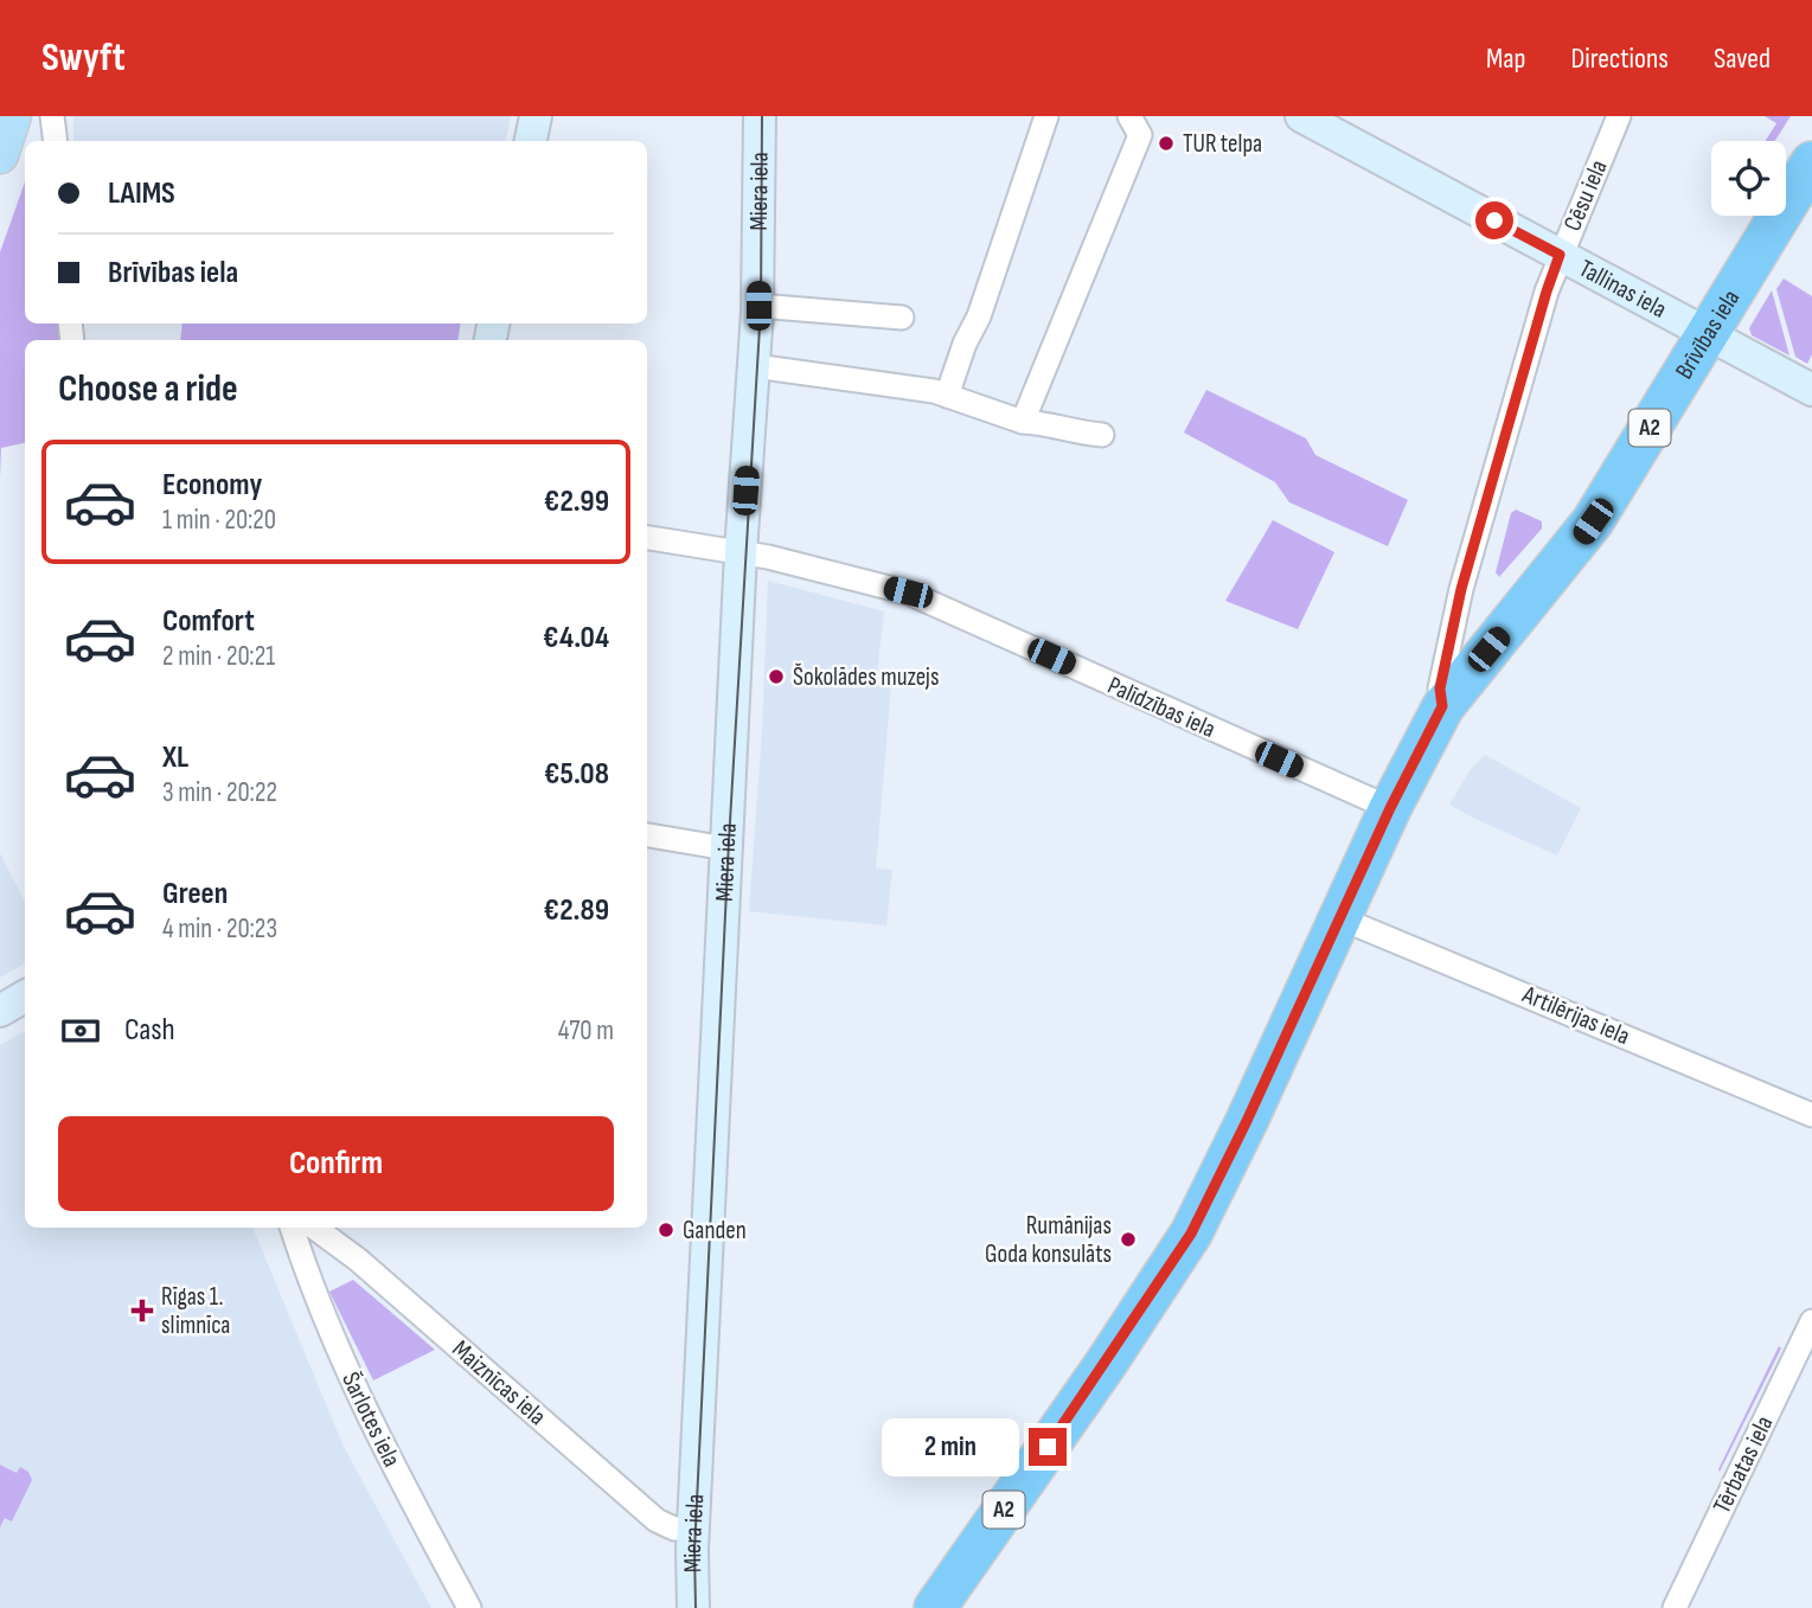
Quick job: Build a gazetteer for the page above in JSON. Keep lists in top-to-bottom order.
{
  "streets": {
    "highway": ["Brīvības iela", "A2"],
    "street": [
      "Miera iela",
      "Cēsu iela",
      "Tallinas iela",
      "Palīdzības iela",
      "Artilērijas iela",
      "Maiznīcas iela",
      "Šarlotes iela",
      "Tērbatas iela"
    ]
  },
  "crossings": [
    ["Miera iela", "Palīdzības iela"],
    ["Miera iela", "Maiznīcas iela"],
    ["Cēsu iela", "Tallinas iela"],
    ["Cēsu iela", "Brīvības iela"],
    ["Tallinas iela", "Brīvības iela"],
    ["Brīvības iela", "Palīdzības iela"],
    ["Brīvības iela", "Artilērijas iela"]
  ],
  "places": {
    "other": [
      "TUR telpa",
      "Šokolādes muzejs",
      "Ganden",
      "Rumānijas Goda konsulāts"
    ],
    "health": ["Rīgas 1. slimnīca"]
  },
  "page": {
    "header": "Swyft",
    "nav": ["Map", "Directions", "Saved"],
    "banner": ["LAIMS", "Brīvības iela"],
    "heading": "Choose a ride",
    "list": [
      {
        "name": "Economy",
        "note": "1 min · 20:20",
        "value": "€2.99"
      },
      {
        "name": "Comfort",
        "note": "2 min · 20:21",
        "value": "€4.04"
      },
      {
        "name": "XL",
        "note": "3 min · 20:22",
        "value": "€5.08"
      },
      {
        "name": "Green",
        "note": "4 min · 20:23",
        "value": "€2.89"
      }
    ],
    "pay": ["Cash", "470 m"],
    "buttons": "Confirm",
    "bubble": "2 min"
  }
}
